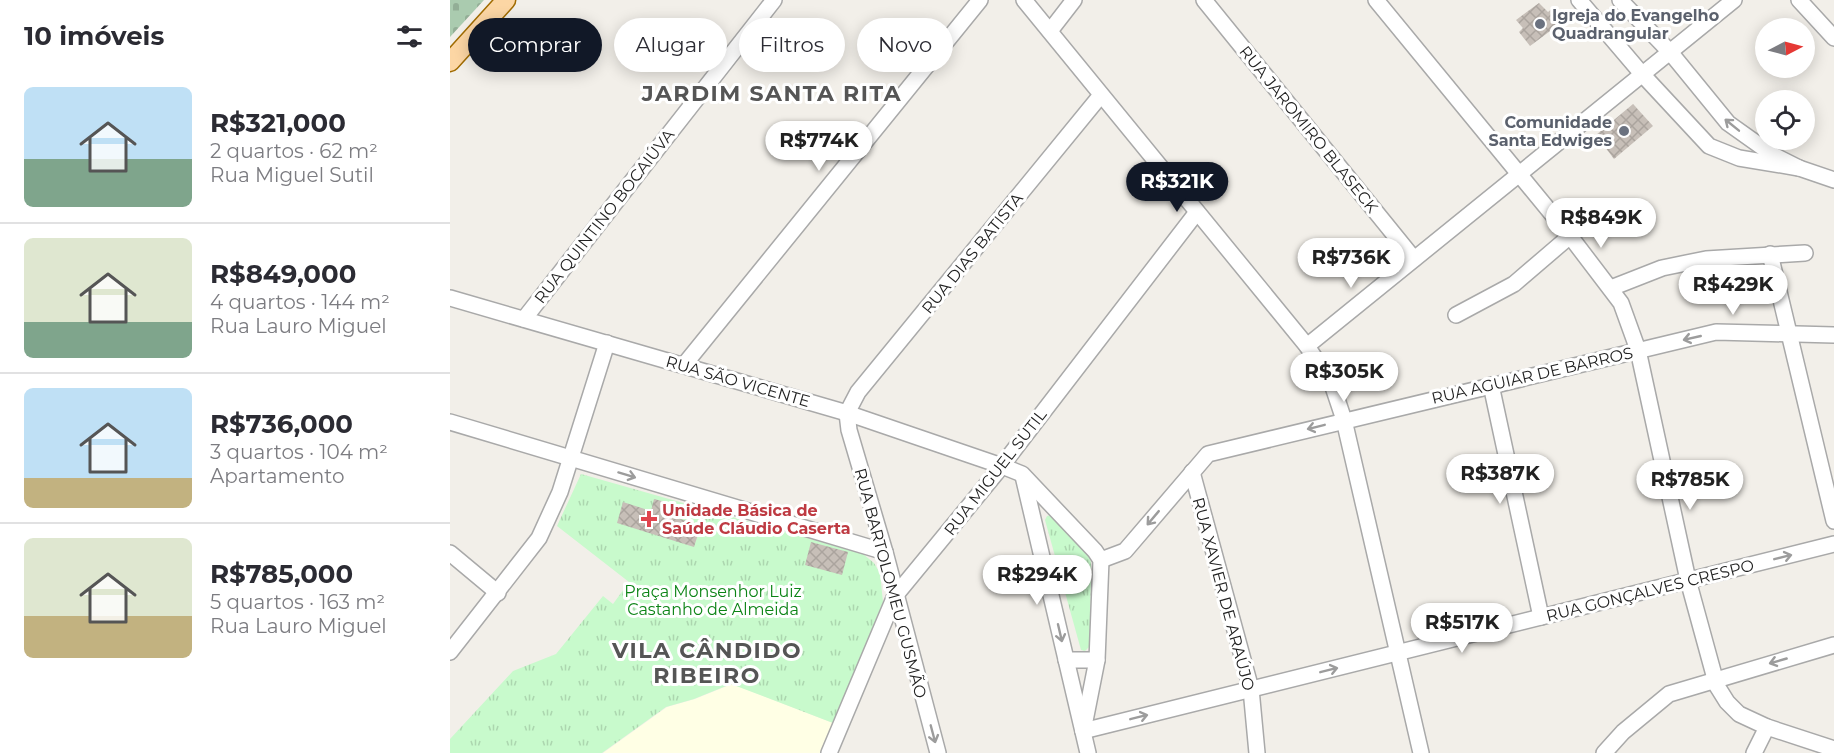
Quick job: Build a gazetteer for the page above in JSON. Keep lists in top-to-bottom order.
{
  "streets": {
    "street": [
      "RUA JAROMIRO BLASECK",
      "RUA QUINTINO BOCAIÚVA",
      "RUA DIAS BATISTA",
      "RUA AGUIAR DE BARROS",
      "RUA SÃO VICENTE",
      "RUA MIGUEL SUTIL",
      "RUA BARTOLOMEU GUSMÃO",
      "RUA GONÇALVES CRESPO",
      "RUA XAVIER DE ARAÚJO"
    ]
  },
  "crossings": [
    ["RUA QUINTINO BOCAIÚVA", "RUA SÃO VICENTE"],
    ["RUA DIAS BATISTA", "RUA SÃO VICENTE"],
    ["RUA DIAS BATISTA", "RUA BARTOLOMEU GUSMÃO"],
    ["RUA AGUIAR DE BARROS", "RUA XAVIER DE ARAÚJO"],
    ["RUA SÃO VICENTE", "RUA MIGUEL SUTIL"],
    ["RUA SÃO VICENTE", "RUA BARTOLOMEU GUSMÃO"],
    ["RUA MIGUEL SUTIL", "RUA BARTOLOMEU GUSMÃO"],
    ["RUA GONÇALVES CRESPO", "RUA XAVIER DE ARAÚJO"]
  ],
  "one_way": ["RUA BARTOLOMEU GUSMÃO"],
  "districts": ["JARDIM SANTA RITA", "VILA CÂNDIDO RIBEIRO"],
  "parks": ["Praça Monsenhor Luiz Castanho de Almeida"],
  "places": {
    "other": ["Igreja do Evangelho Quadrangular", "Comunidade Santa Edwiges"],
    "health": ["Unidade Básica de Saúde Cláudio Caserta"]
  },
  "north": "right",
  "page": {
    "heading": "10 imóveis",
    "chip": [
      "Comprar",
      "Alugar",
      "Filtros",
      "Novo"
    ],
    "list": [
      {
        "name": "R$321,000",
        "note": "2 quartos · 62 m² · Rua Miguel Sutil"
      },
      {
        "name": "R$849,000",
        "note": "4 quartos · 144 m² · Rua Lauro Miguel"
      },
      {
        "name": "R$736,000",
        "note": "3 quartos · 104 m² · Apartamento"
      },
      {
        "name": "R$785,000",
        "note": "5 quartos · 163 m² · Rua Lauro Miguel"
      }
    ],
    "price": [
      "R$774K",
      "R$321K",
      "R$849K",
      "R$736K",
      "R$429K",
      "R$305K",
      "R$387K",
      "R$785K",
      "R$294K",
      "R$517K"
    ]
  }
}
